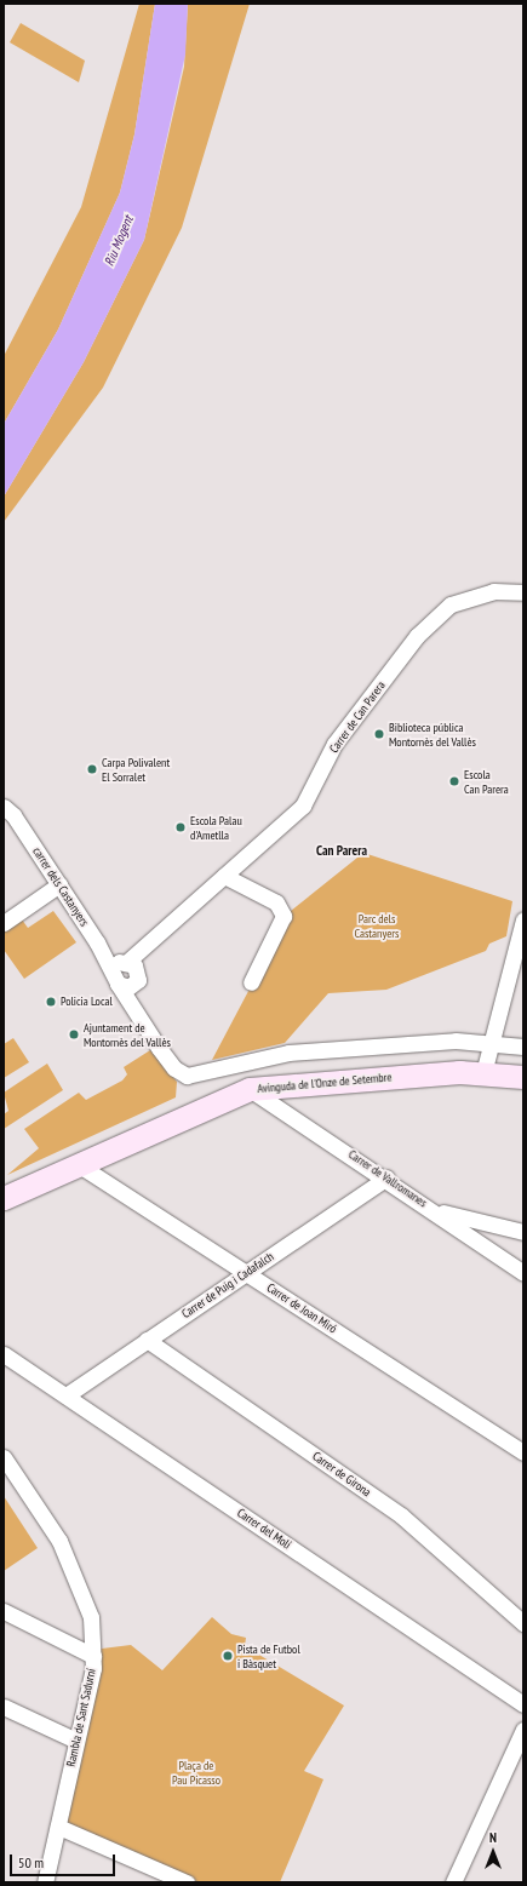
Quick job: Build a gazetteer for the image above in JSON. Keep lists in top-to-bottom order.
{
  "streets": {
    "street": [
      "Carrer de Can Parera",
      "carrer dels Castanyers",
      "Avinguda de l'Onze de Setembre",
      "Carrer de Vallromanes",
      "Carrer de Puig i Cadafalch",
      "Carrer de Joan Miró",
      "Carrer de Girona",
      "Carrer del Molí",
      "Rambla de Sant Sadurní"
    ]
  },
  "crossings": [
    ["Carrer de Can Parera", "carrer dels Castanyers"],
    ["Avinguda de l'Onze de Setembre", "Carrer de Vallromanes"],
    ["Avinguda de l'Onze de Setembre", "Carrer de Joan Miró"],
    ["Carrer de Vallromanes", "Carrer de Puig i Cadafalch"],
    ["Carrer de Puig i Cadafalch", "Carrer de Joan Miró"],
    ["Carrer de Puig i Cadafalch", "Carrer de Girona"],
    ["Carrer de Puig i Cadafalch", "Carrer del Molí"]
  ],
  "districts": ["Can Parera"],
  "water": ["Riu Mogent"],
  "parks": ["Parc dels Castanyers", "Plaça de Pau Picasso"],
  "places": [
    "Biblioteca pública Montornès del Vallès",
    "Carpa Polivalent El Sorralet",
    "Escola Can Parera",
    "Escola Palau d'Ametlla",
    "Policia Local",
    "Ajuntament de Montornès del Vallès",
    "Pista de Futbol i Bàsquet"
  ],
  "scale_bar": "50 m",
  "north": "top"
}
